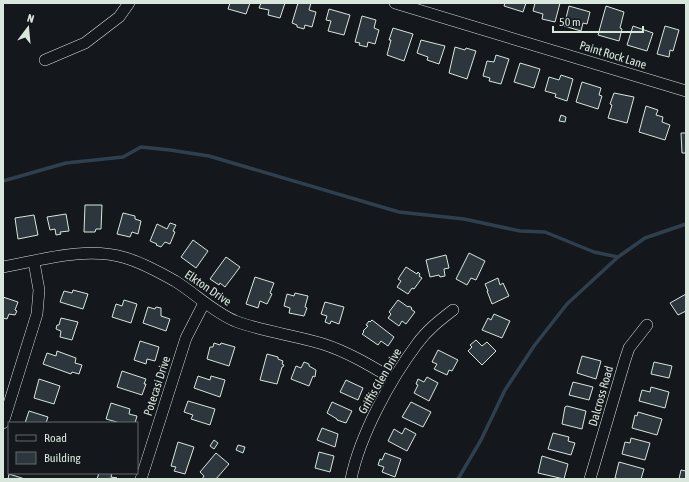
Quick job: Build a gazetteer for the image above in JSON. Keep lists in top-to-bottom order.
{
  "streets": {
    "street": [
      "Paint Rock Lane",
      "Elkton Drive",
      "Griffis Glen Drive",
      "Potecasi Drive",
      "Dalcross Road"
    ]
  },
  "crossings": [
    ["Elkton Drive", "Griffis Glen Drive"],
    ["Elkton Drive", "Potecasi Drive"]
  ],
  "legend": ["Road", "Building"],
  "scale_bar": "50 m",
  "north": "top"
}
